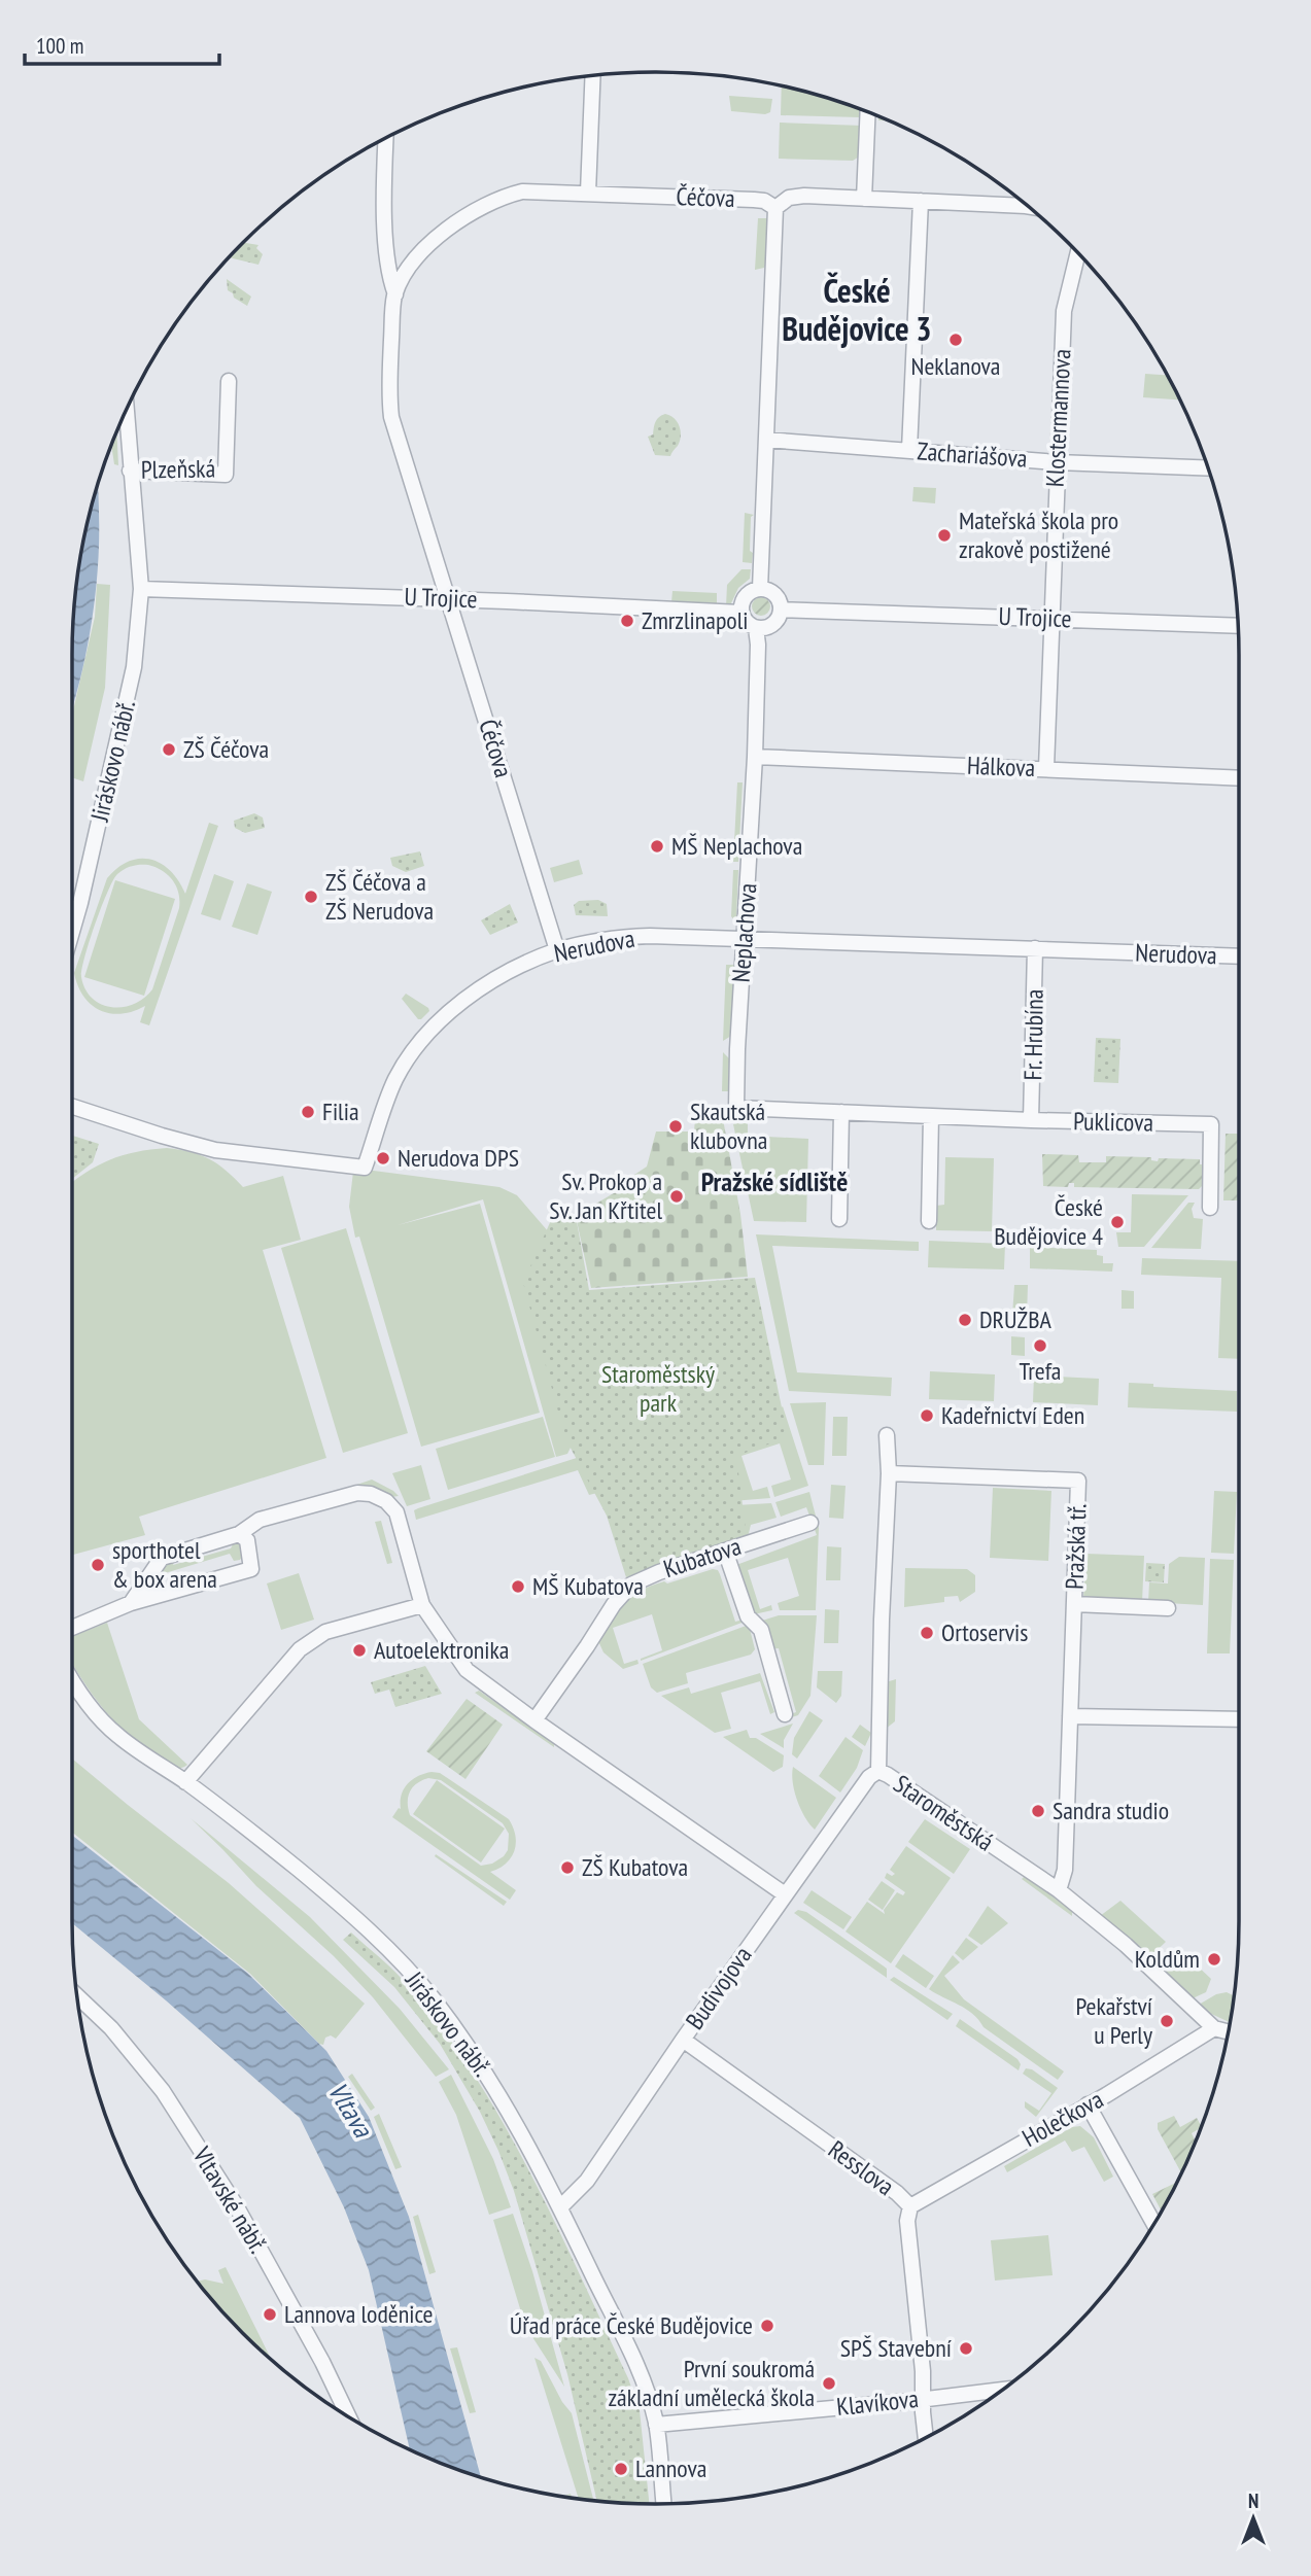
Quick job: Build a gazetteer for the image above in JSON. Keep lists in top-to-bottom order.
{
  "streets": {
    "street": [
      "Čéčova",
      "Klostermannova",
      "Zachariášova",
      "Plzeňská",
      "U Trojice",
      "Jiráskovo nábř.",
      "Hálkova",
      "Neplachova",
      "Nerudova",
      "Fr. Hrubína",
      "Puklicova",
      "Pražská tř.",
      "Kubatova",
      "Staroměstská",
      "Budivojova",
      "Holečkova",
      "Resslova",
      "Vltavské nábř.",
      "Klavíkova"
    ]
  },
  "crossings": [
    ["Čéčova", "U Trojice"],
    ["Čéčova", "Nerudova"],
    ["Klostermannova", "Zachariášova"],
    ["Klostermannova", "U Trojice"],
    ["Klostermannova", "Hálkova"],
    ["Plzeňská", "U Trojice"],
    ["Plzeňská", "Jiráskovo nábř."],
    ["U Trojice", "Jiráskovo nábř."],
    ["U Trojice", "Neplachova"],
    ["Jiráskovo nábř.", "Budivojova"],
    ["Jiráskovo nábř.", "Klavíkova"],
    ["Hálkova", "Neplachova"],
    ["Neplachova", "Nerudova"],
    ["Neplachova", "Puklicova"],
    ["Nerudova", "Fr. Hrubína"],
    ["Fr. Hrubína", "Puklicova"],
    ["Pražská tř.", "Staroměstská"],
    ["Staroměstská", "Budivojova"],
    ["Staroměstská", "Holečkova"],
    ["Budivojova", "Resslova"],
    ["Holečkova", "Resslova"],
    ["Resslova", "Klavíkova"]
  ],
  "districts": ["České Budějovice 3", "Pražské sídliště"],
  "water": ["Vltava"],
  "parks": ["Staroměstský park"],
  "places": [
    "Neklanova",
    "Mateřská škola pro zrakově postižené",
    "Zmrzlinapoli",
    "ZŠ Čéčova",
    "MŠ Neplachova",
    "ZŠ Čéčova a ZŠ Nerudova",
    "Filia",
    "Skautská klubovna",
    "Nerudova DPS",
    "Sv. Prokop a Sv. Jan Křtitel",
    "České Budějovice 4",
    "DRUŽBA",
    "Trefa",
    "Kadeřnictví Eden",
    "sporthotel & box arena",
    "MŠ Kubatova",
    "Ortoservis",
    "Autoelektronika",
    "Sandra studio",
    "ZŠ Kubatova",
    "Koldům",
    "Pekařství u Perly",
    "Lannova loděnice",
    "Úřad práce České Budějovice",
    "SPŠ Stavební",
    "První soukromá základní umělecká škola",
    "Lannova"
  ],
  "scale_bar": "100 m",
  "north": "top"
}
